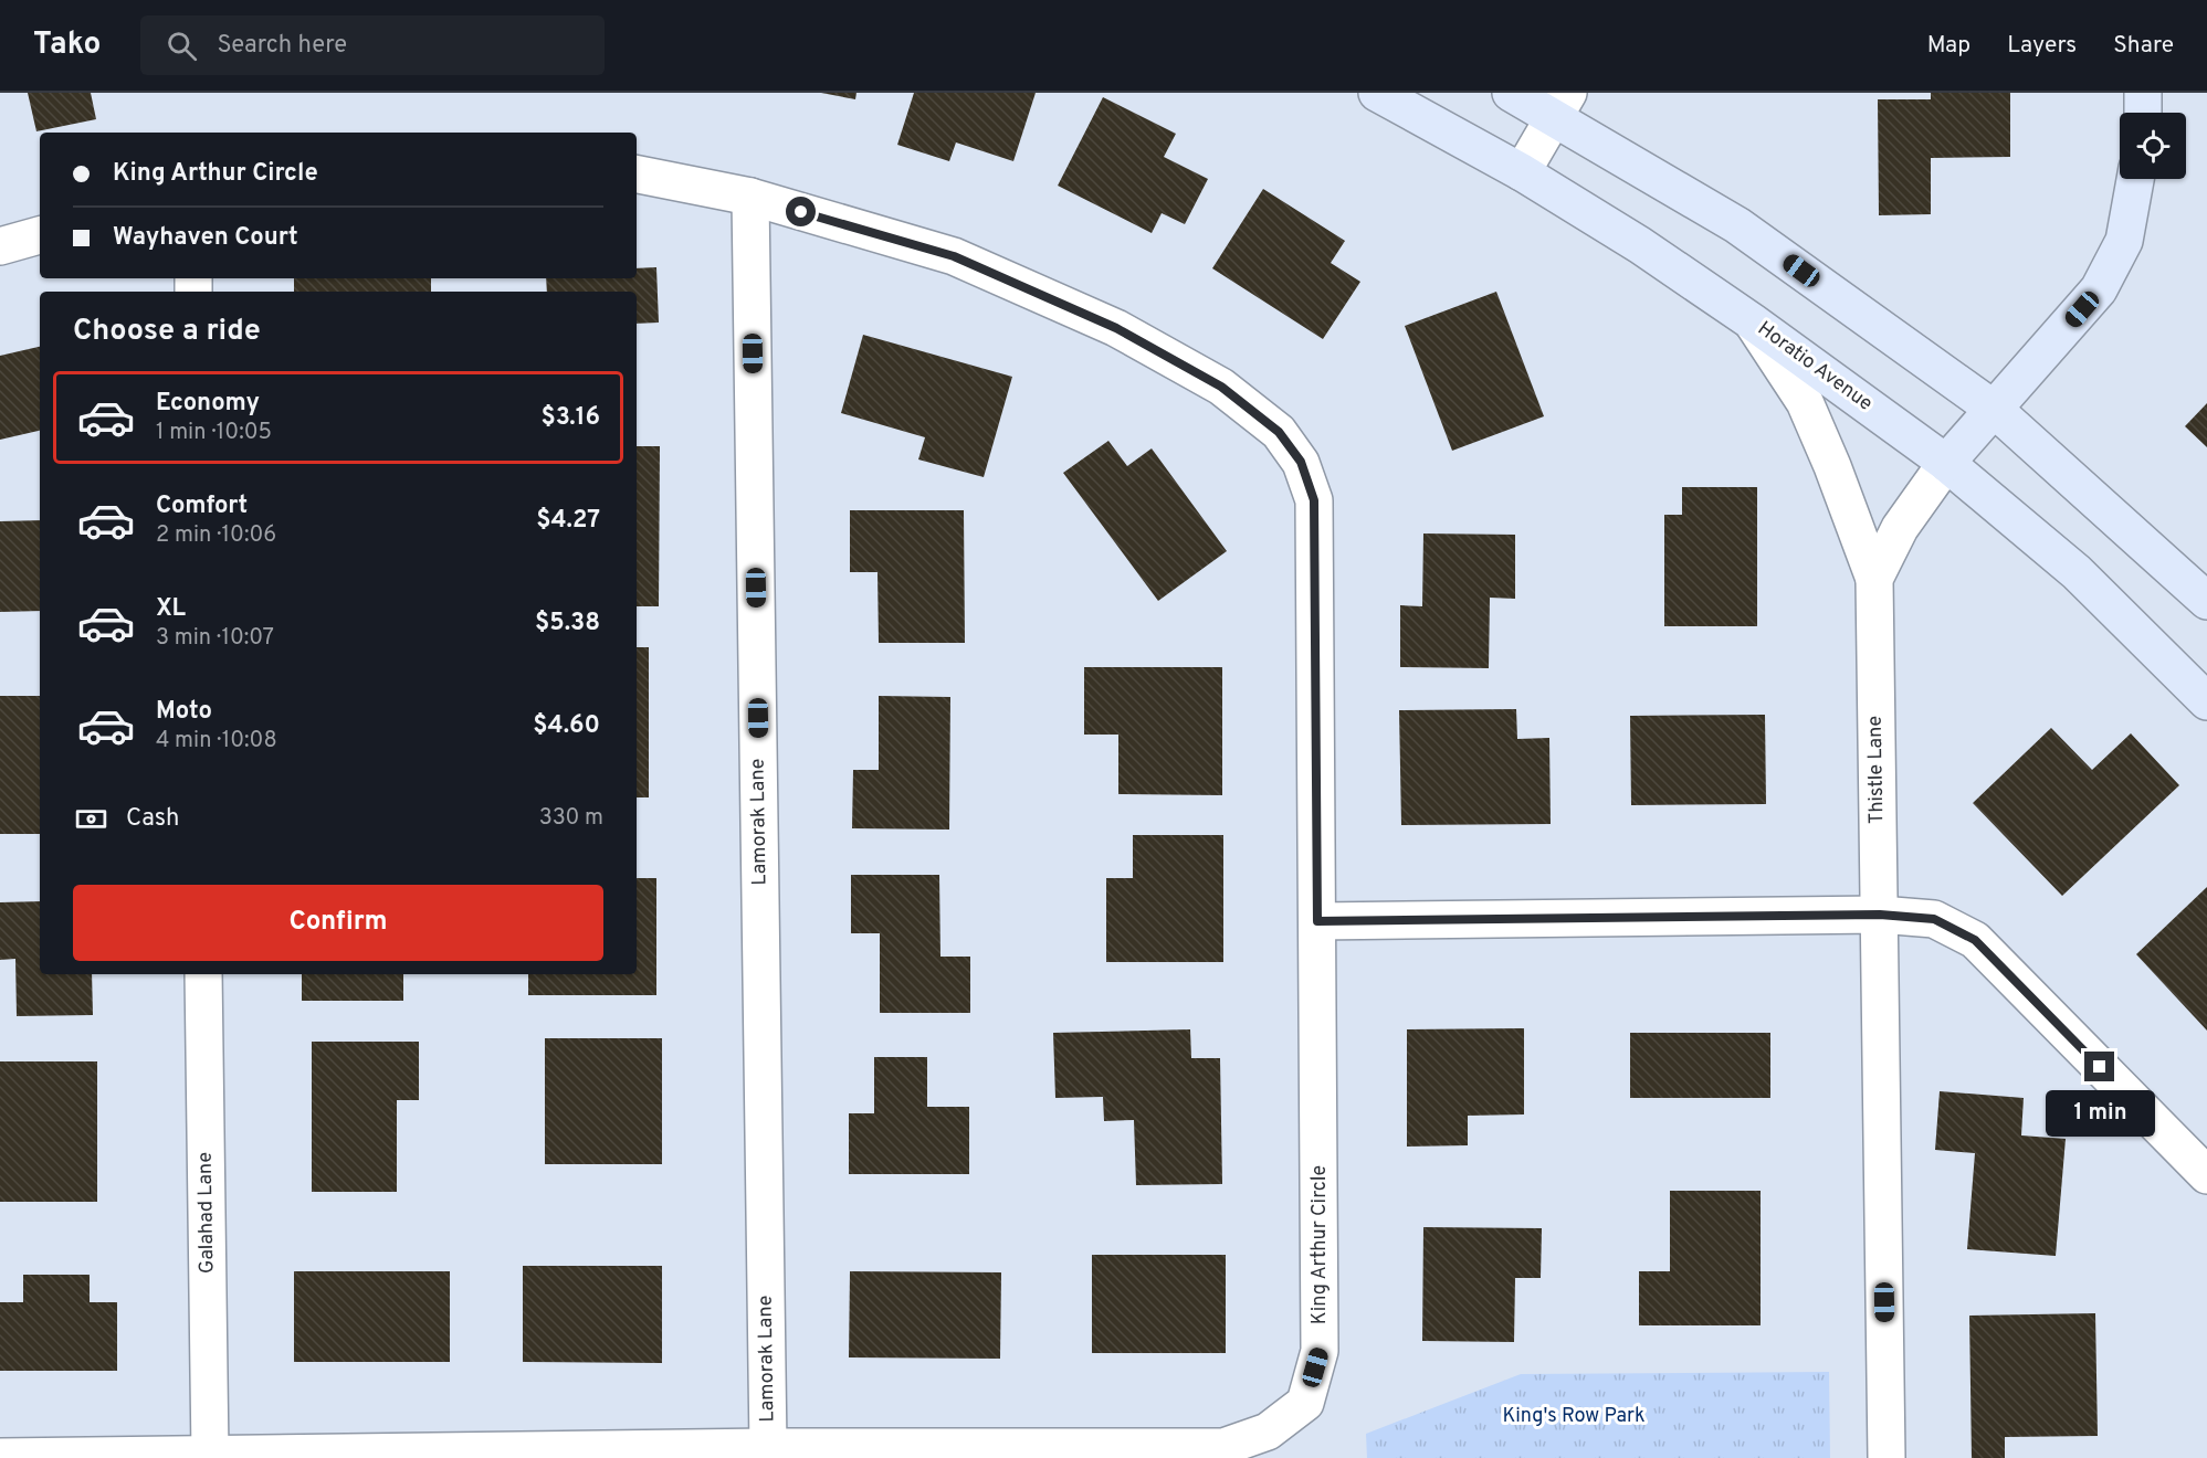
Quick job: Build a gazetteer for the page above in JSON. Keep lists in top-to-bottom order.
{
  "streets": {
    "main road": ["Horatio Avenue", "Thistle Lane"],
    "street": ["Lamorak Lane", "Galahad Lane", "King Arthur Circle"]
  },
  "crossings": [
    ["Horatio Avenue", "Thistle Lane"],
    ["Lamorak Lane", "King Arthur Circle"],
    ["Galahad Lane", "King Arthur Circle"]
  ],
  "parks": ["King's Row Park"],
  "page": {
    "header": "Tako",
    "search": "Search here",
    "nav": ["Map", "Layers", "Share"],
    "banner": ["King Arthur Circle", "Wayhaven Court"],
    "heading": "Choose a ride",
    "list": [
      {
        "name": "Economy",
        "note": "1 min · 10:05",
        "value": "$3.16"
      },
      {
        "name": "Comfort",
        "note": "2 min · 10:06",
        "value": "$4.27"
      },
      {
        "name": "XL",
        "note": "3 min · 10:07",
        "value": "$5.38"
      },
      {
        "name": "Moto",
        "note": "4 min · 10:08",
        "value": "$4.60"
      }
    ],
    "pay": ["Cash", "330 m"],
    "buttons": "Confirm",
    "bubble": "1 min"
  }
}
